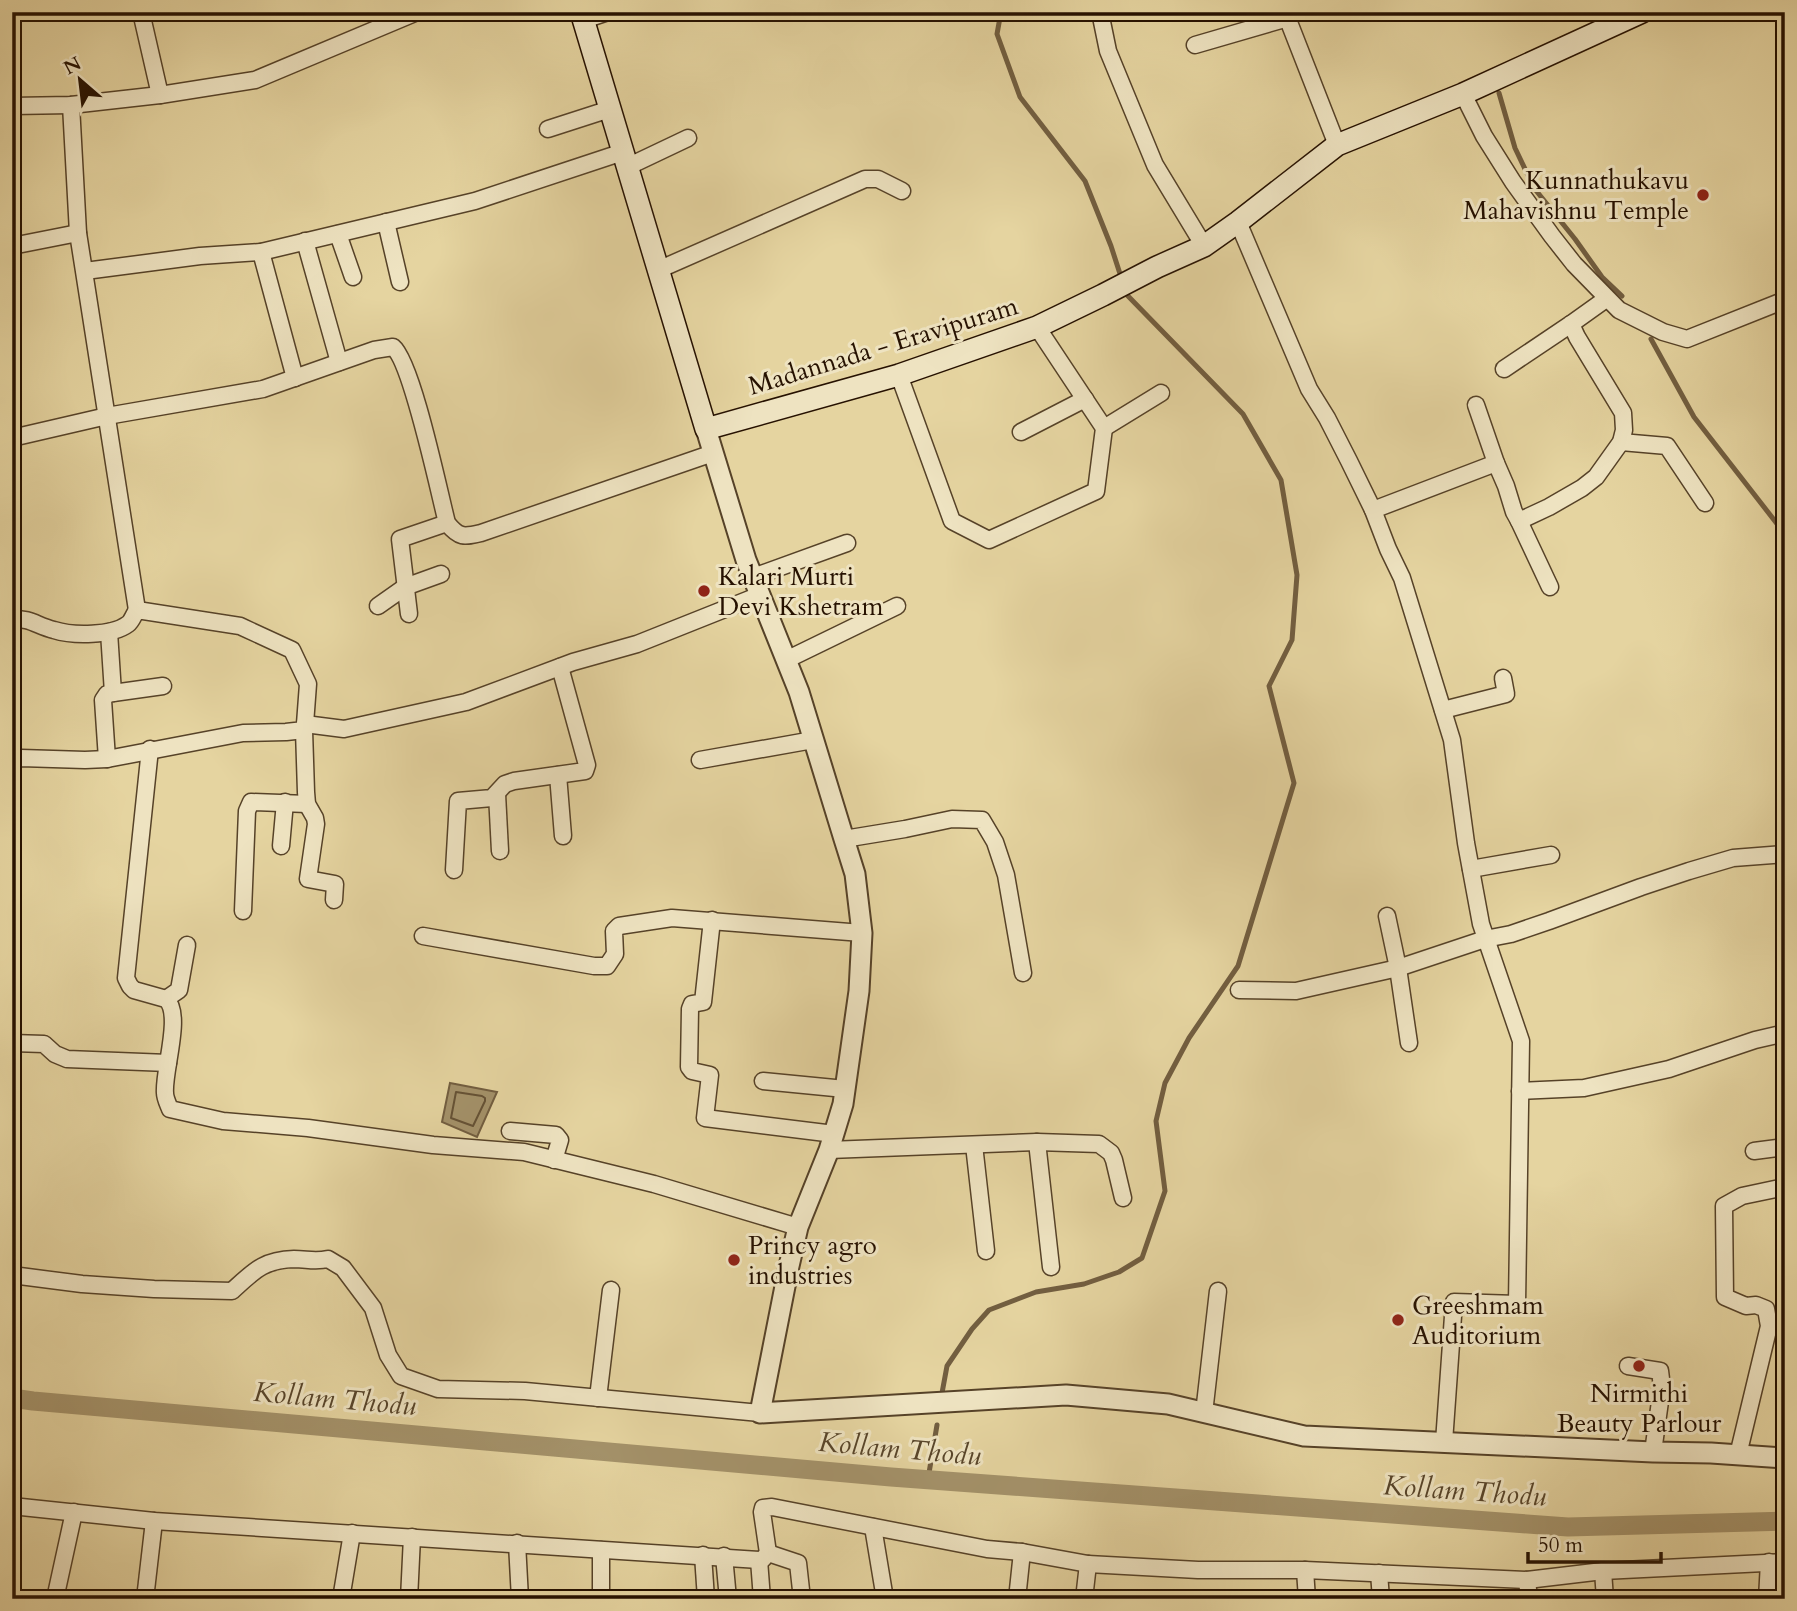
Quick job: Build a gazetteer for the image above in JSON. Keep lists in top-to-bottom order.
{
  "streets": {
    "main road": ["Madannada - Eravipuram"]
  },
  "water": ["Kollam Thodu"],
  "places": [
    "Kunnathukavu Mahavishnu Temple",
    "Kalari Murti Devi Kshetram",
    "Princy agro industries",
    "Greeshmam Auditorium",
    "Nirmithi Beauty Parlour"
  ],
  "scale_bar": "50 m",
  "north": "top left"
}
